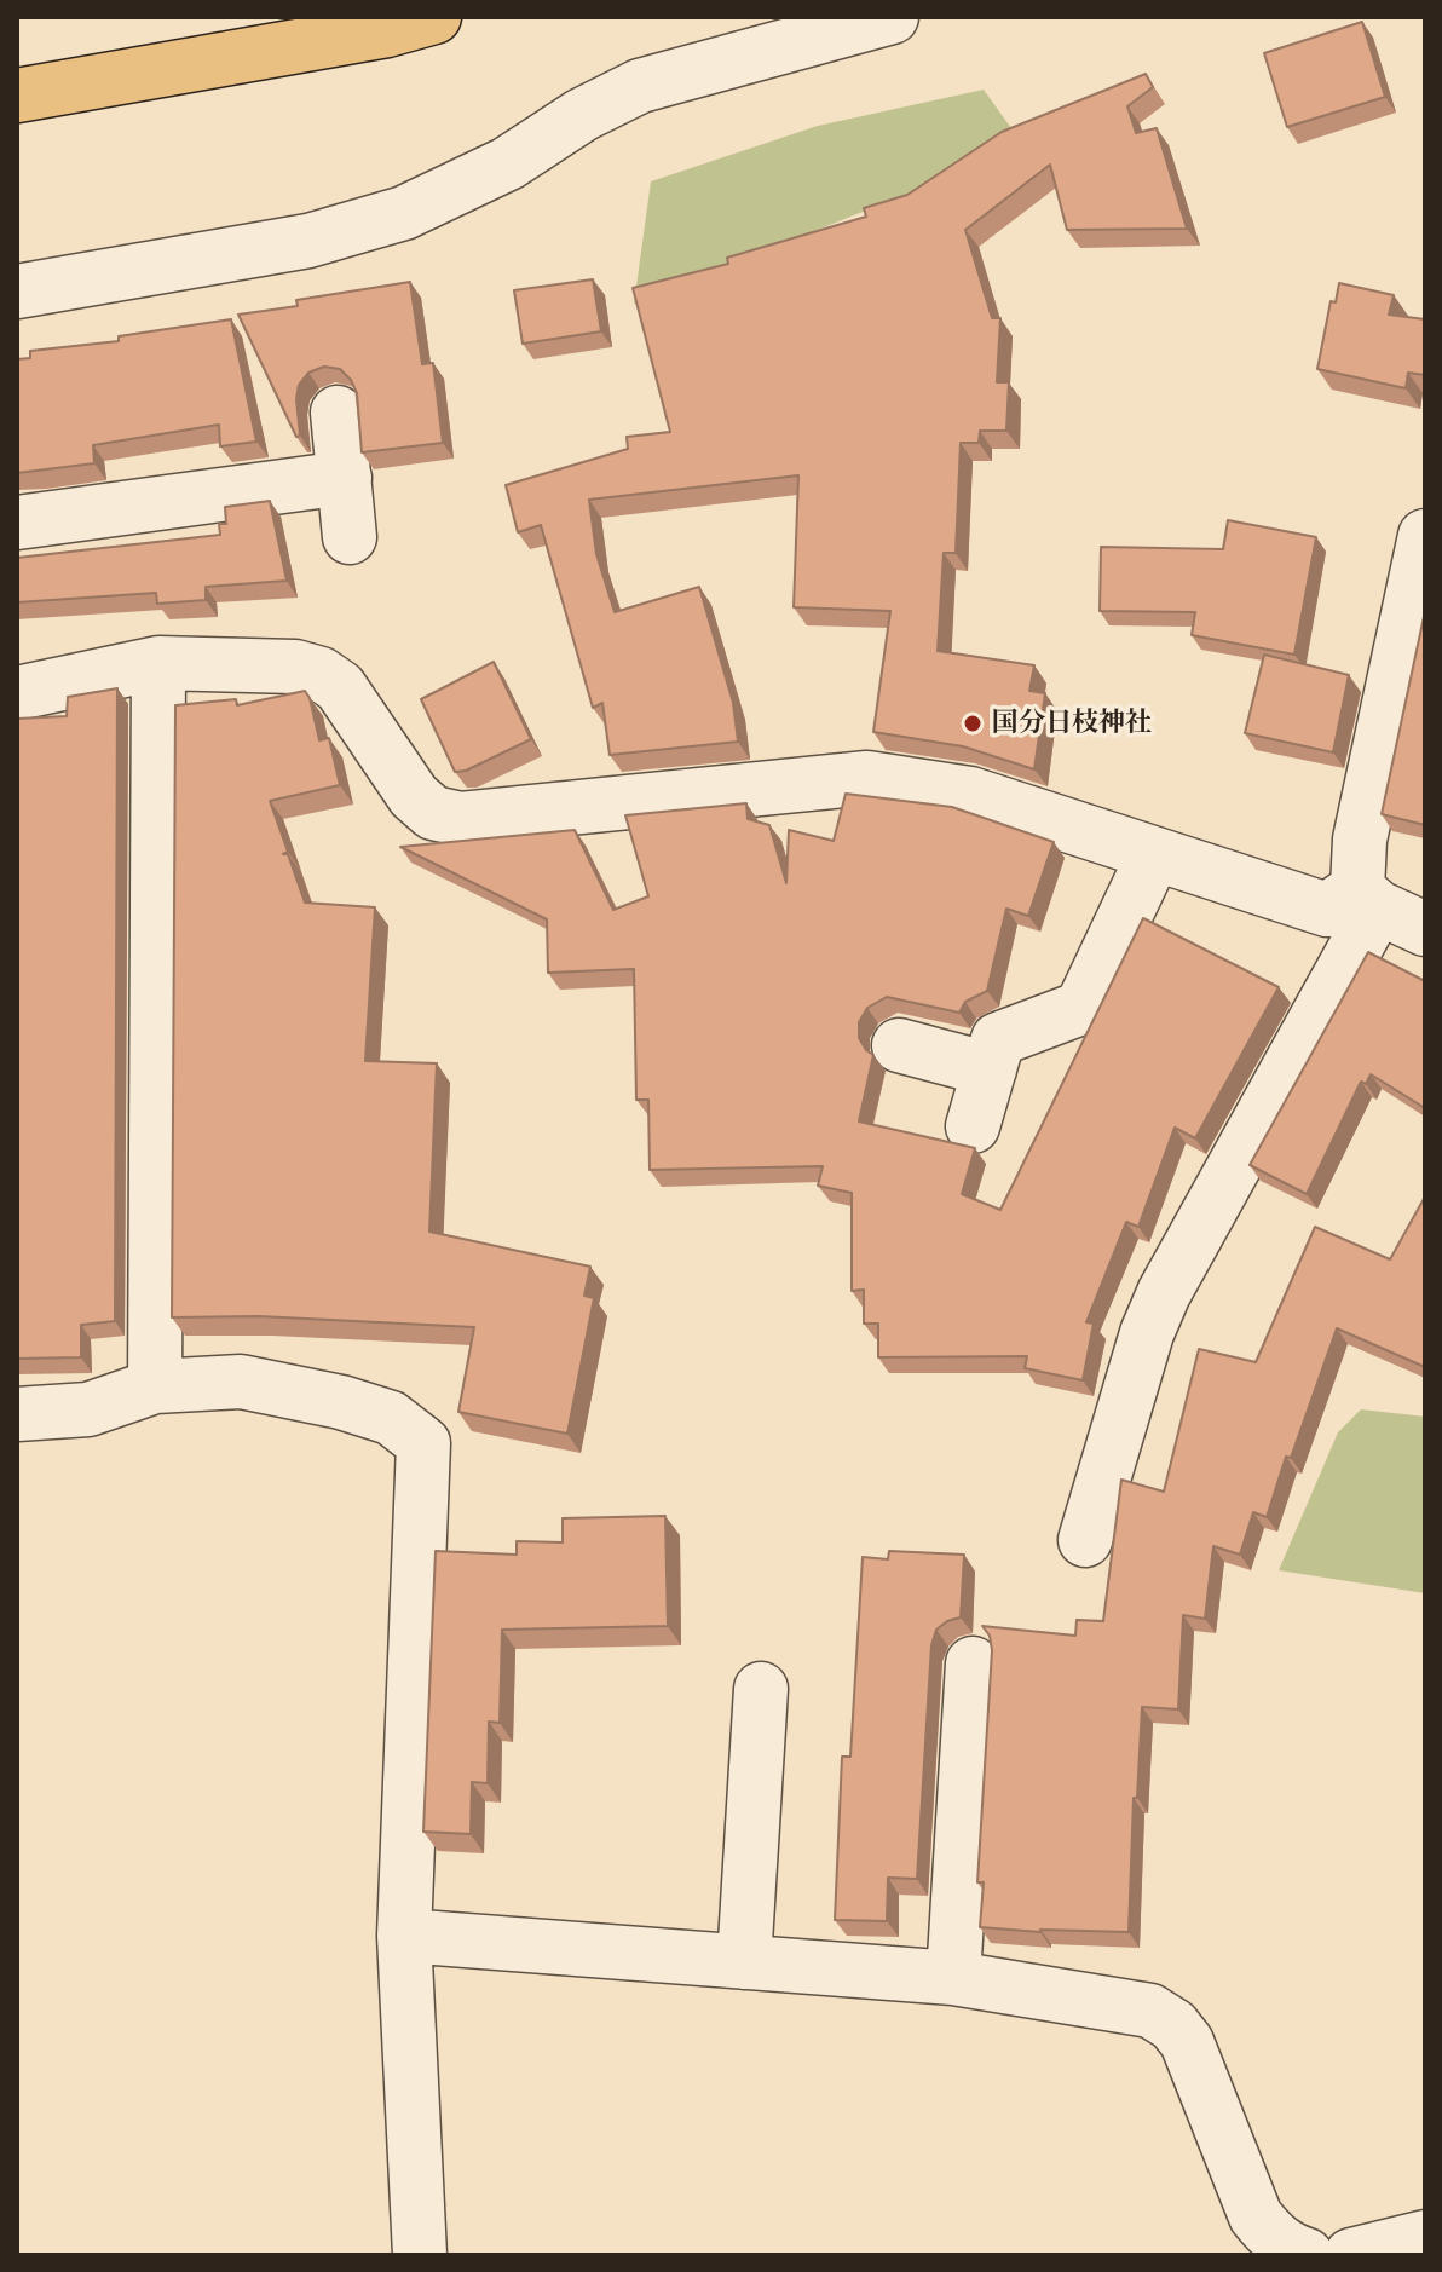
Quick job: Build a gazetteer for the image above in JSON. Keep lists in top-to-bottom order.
{
  "places": ["国分日枝神社"]
}
